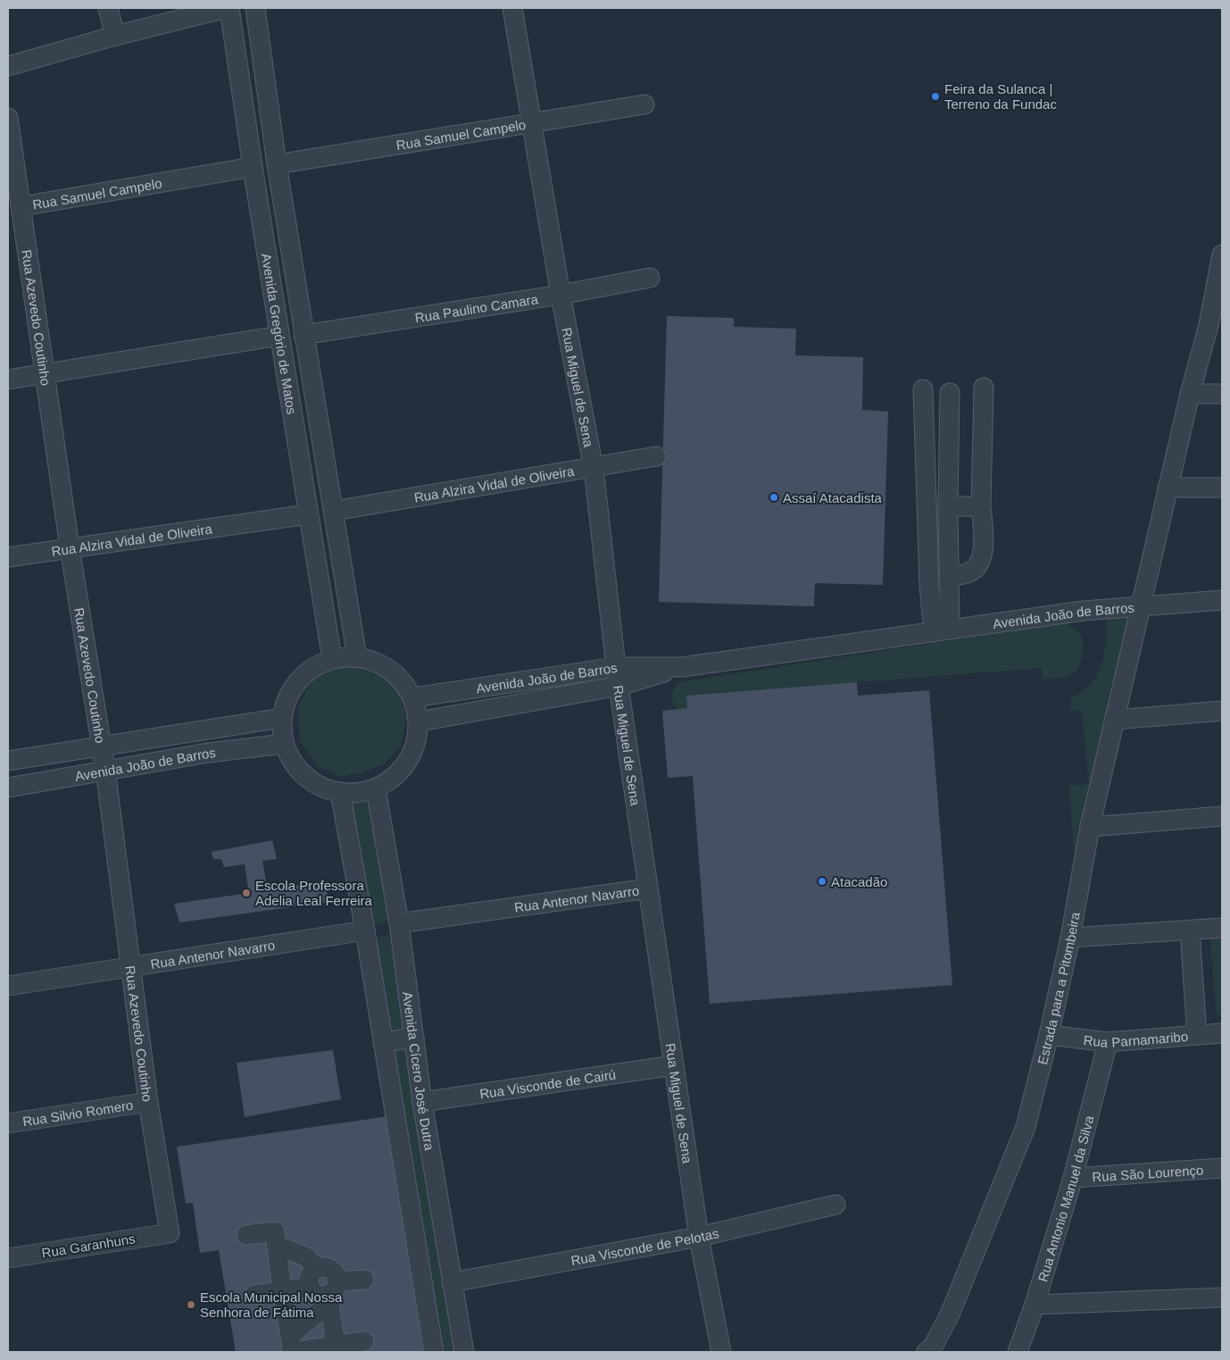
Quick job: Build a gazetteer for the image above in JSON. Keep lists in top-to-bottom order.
{
  "streets": {
    "street": [
      "Rua Samuel Campelo",
      "Rua Paulino Camara",
      "Rua Azevedo Coutinho",
      "Avenida Gregório de Matos",
      "Rua Miguel de Sena",
      "Rua Alzira Vidal de Oliveira",
      "Avenida João de Barros",
      "Rua Antenor Navarro",
      "Estrada para a Pitombeira",
      "Rua Parnamaribo",
      "Avenida Cícero José Dutra",
      "Rua Visconde de Cairú",
      "Rua Silvio Romero",
      "Rua São Lourenço",
      "Rua Antonio Manuel da Silva",
      "Rua Garanhuns",
      "Rua Visconde de Pelotas"
    ]
  },
  "crossings": [
    ["Rua Samuel Campelo", "Rua Azevedo Coutinho"],
    ["Rua Samuel Campelo", "Avenida Gregório de Matos"],
    ["Rua Samuel Campelo", "Rua Miguel de Sena"],
    ["Rua Paulino Camara", "Avenida Gregório de Matos"],
    ["Rua Paulino Camara", "Rua Miguel de Sena"],
    ["Rua Azevedo Coutinho", "Rua Alzira Vidal de Oliveira"],
    ["Rua Azevedo Coutinho", "Avenida João de Barros"],
    ["Rua Azevedo Coutinho", "Rua Antenor Navarro"],
    ["Rua Azevedo Coutinho", "Rua Silvio Romero"],
    ["Rua Azevedo Coutinho", "Rua Garanhuns"],
    ["Avenida Gregório de Matos", "Rua Alzira Vidal de Oliveira"],
    ["Avenida Gregório de Matos", "Avenida João de Barros"],
    ["Avenida Gregório de Matos", "Avenida Cícero José Dutra"],
    ["Rua Miguel de Sena", "Rua Alzira Vidal de Oliveira"],
    ["Rua Miguel de Sena", "Avenida João de Barros"],
    ["Rua Miguel de Sena", "Rua Antenor Navarro"],
    ["Rua Miguel de Sena", "Rua Visconde de Cairú"],
    ["Rua Miguel de Sena", "Rua Visconde de Pelotas"],
    ["Avenida João de Barros", "Estrada para a Pitombeira"],
    ["Avenida João de Barros", "Avenida Cícero José Dutra"],
    ["Rua Antenor Navarro", "Avenida Cícero José Dutra"],
    ["Estrada para a Pitombeira", "Rua Parnamaribo"],
    ["Rua Parnamaribo", "Rua Antonio Manuel da Silva"],
    ["Avenida Cícero José Dutra", "Rua Visconde de Cairú"],
    ["Avenida Cícero José Dutra", "Rua Visconde de Pelotas"],
    ["Rua São Lourenço", "Rua Antonio Manuel da Silva"]
  ],
  "places": [
    "Feira da Sulanca | Terreno da Fundac",
    "Assaí Atacadista",
    "Atacadão",
    "Escola Professora Adelia Leal Ferreira",
    "Escola Municipal Nossa Senhora de Fátima"
  ]
}
